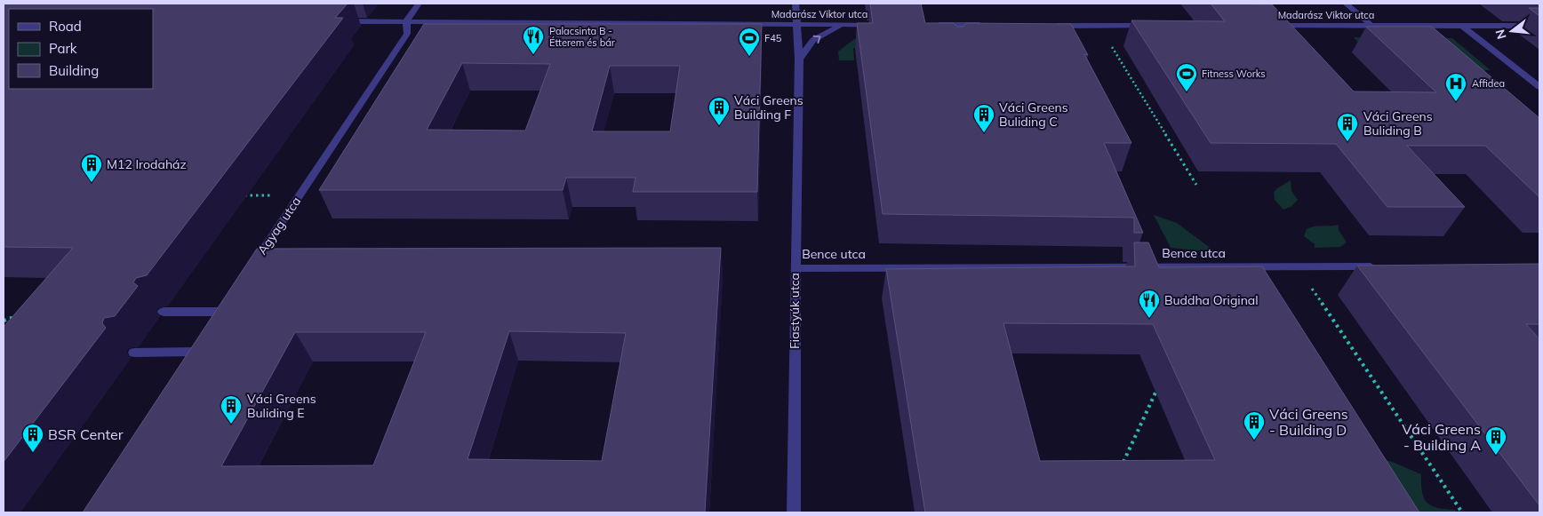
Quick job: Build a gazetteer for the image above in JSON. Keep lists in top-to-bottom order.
{
  "streets": {
    "street": [
      "Madarász Viktor utca",
      "Agyag utca",
      "Bence utca",
      "Fiastyúk utca"
    ]
  },
  "crossings": [
    ["Madarász Viktor utca", "Agyag utca"],
    ["Madarász Viktor utca", "Fiastyúk utca"],
    ["Bence utca", "Fiastyúk utca"]
  ],
  "places": {
    "restaurant": ["Palacsinta B - Étterem és bár", "Buddha Original"],
    "sports": ["F45", "Fitness Works"],
    "hospital": ["Affidea"],
    "building": [
      "Váci Greens Building F",
      "Váci Greens Buliding C",
      "Váci Greens Buliding B",
      "M12 Irodaház",
      "Váci Greens Buliding E",
      "Váci Greens - Building D",
      "BSR Center",
      "Váci Greens - Building A"
    ]
  },
  "legend": ["Road", "Park", "Building"],
  "north": "left"
}
